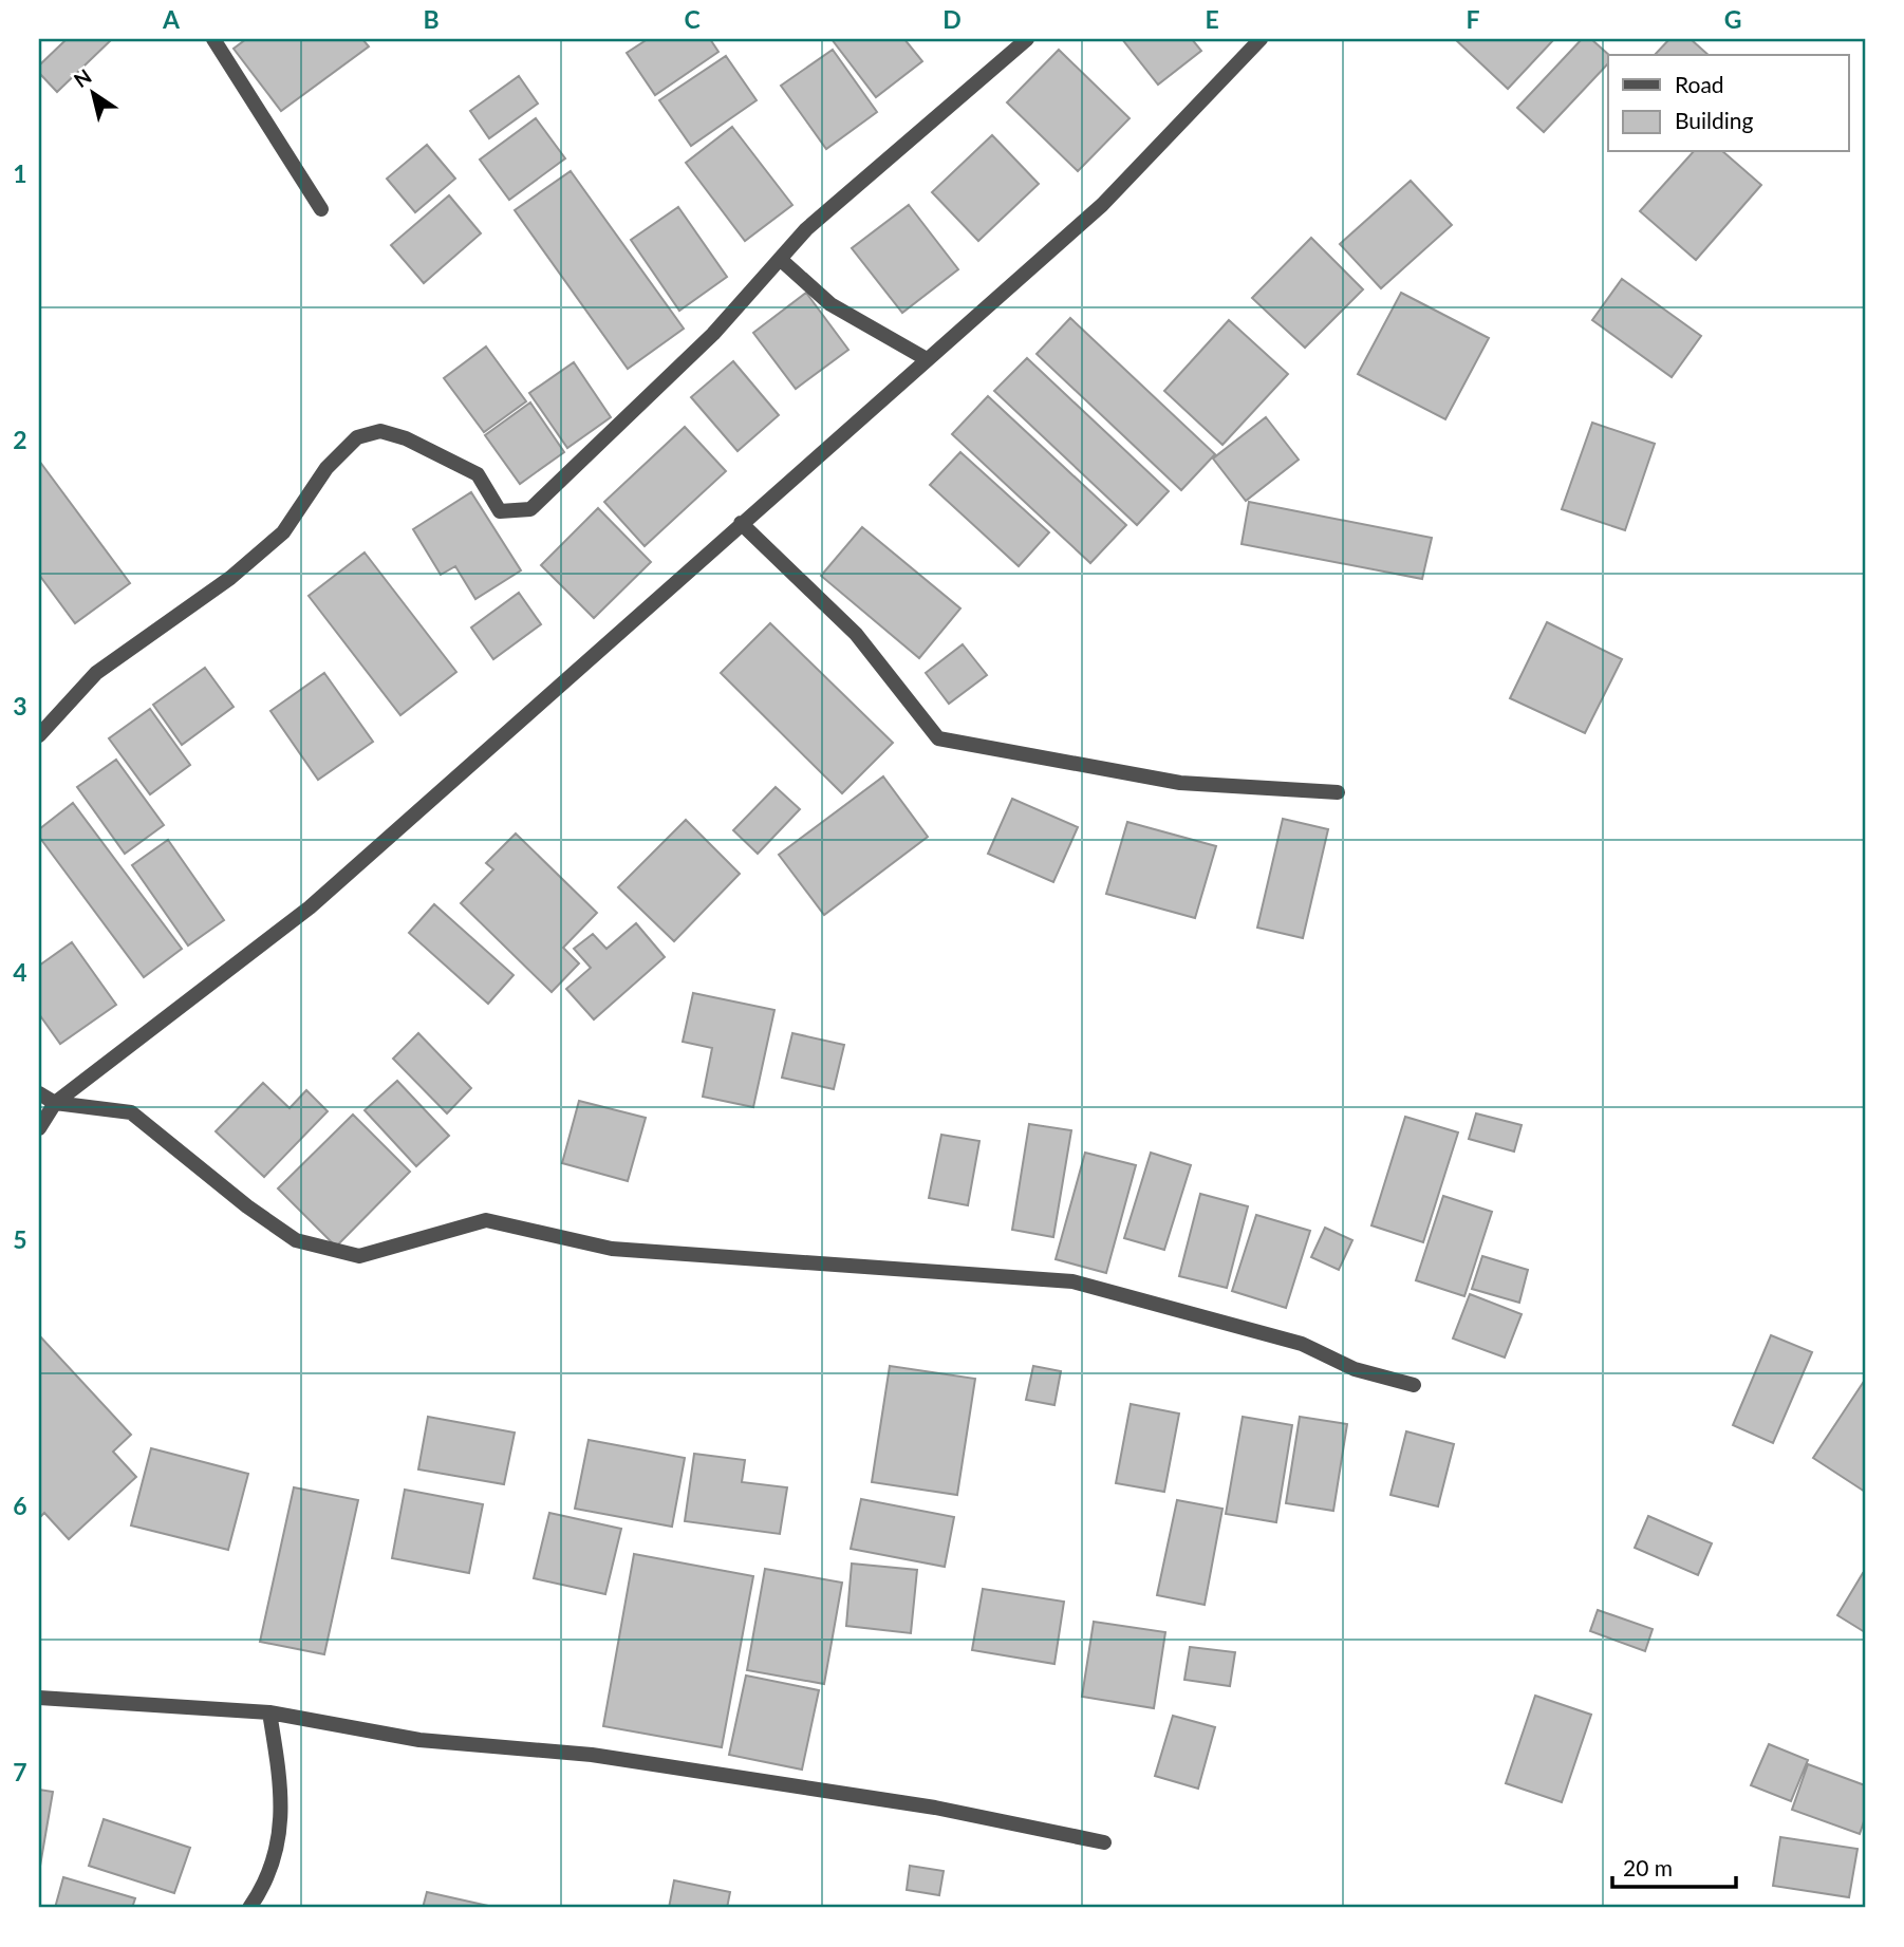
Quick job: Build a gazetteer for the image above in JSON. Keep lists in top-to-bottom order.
{
  "legend": ["Road", "Building"],
  "scale_bar": "20 m",
  "north": "top left",
  "grid": {
    "columns": [
      "A",
      "B",
      "C",
      "D",
      "E",
      "F",
      "G"
    ],
    "rows": [
      "1",
      "2",
      "3",
      "4",
      "5",
      "6",
      "7"
    ]
  }
}
